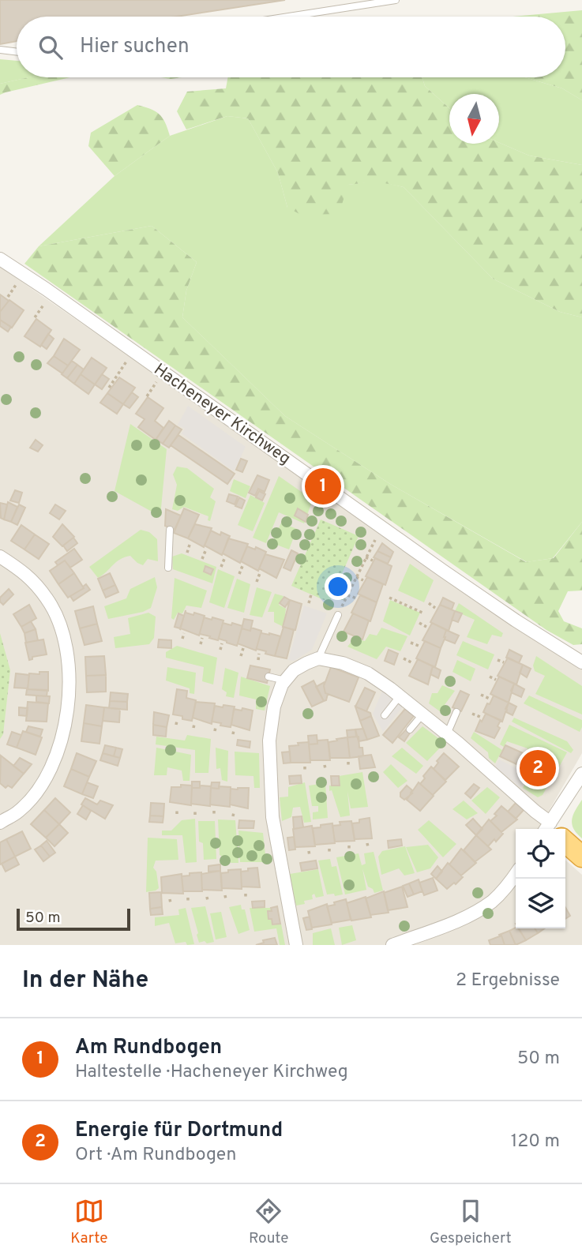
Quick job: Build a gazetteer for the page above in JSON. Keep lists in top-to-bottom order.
{
  "streets": {
    "street": ["Hacheneyer Kirchweg"]
  },
  "scale_bar": "50 m",
  "north": "bottom",
  "page": {
    "search": "Hier suchen",
    "pins": ["1", "2"],
    "scale": "50 m",
    "heading": ["In der Nähe", "2 Ergebnisse"],
    "list": [
      {
        "mark": "1",
        "name": "Am Rundbogen",
        "note": "Haltestelle · Hacheneyer Kirchweg",
        "value": "50 m"
      },
      {
        "mark": "2",
        "name": "Energie für Dortmund",
        "note": "Ort · Am Rundbogen",
        "value": "120 m"
      }
    ],
    "nav": ["Karte", "Route", "Gespeichert"]
  }
}
